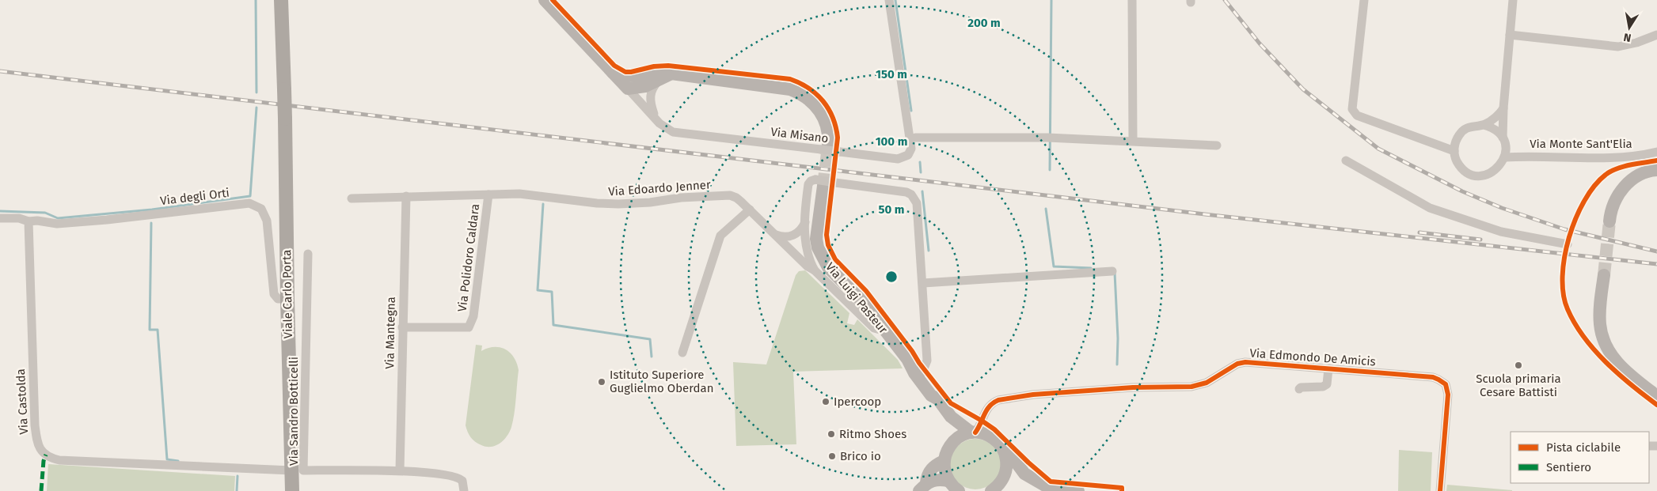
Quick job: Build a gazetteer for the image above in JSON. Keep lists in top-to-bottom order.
{
  "streets": {
    "main road": ["Viale Carlo Porta"],
    "street": [
      "Via Misano",
      "Via Monte Sant'Elia",
      "Via Edoardo Jenner",
      "Via degli Orti",
      "Via Polidoro Caldara",
      "Via Luigi Pasteur",
      "Via Mantegna",
      "Via Edmondo De Amicis",
      "Via Castolda",
      "Via Sandro Botticelli"
    ]
  },
  "crossings": [
    ["Via Edoardo Jenner", "Via Polidoro Caldara"],
    ["Via Edoardo Jenner", "Via Luigi Pasteur"],
    ["Via Edoardo Jenner", "Via Mantegna"],
    ["Via degli Orti", "Viale Carlo Porta"],
    ["Via degli Orti", "Via Castolda"],
    ["Via Polidoro Caldara", "Via Mantegna"],
    ["Viale Carlo Porta", "Via Castolda"],
    ["Via Luigi Pasteur", "Via Edmondo De Amicis"],
    ["Via Mantegna", "Via Sandro Botticelli"]
  ],
  "places": [
    "Scuola primaria Cesare Battisti",
    "Istituto Superiore Guglielmo Oberdan",
    "Ipercoop",
    "Ritmo Shoes",
    "Brico io"
  ],
  "legend": ["Pista ciclabile", "Sentiero"],
  "north": "bottom",
  "rings": [
    "200 m",
    "150 m",
    "100 m",
    "50 m"
  ]
}
